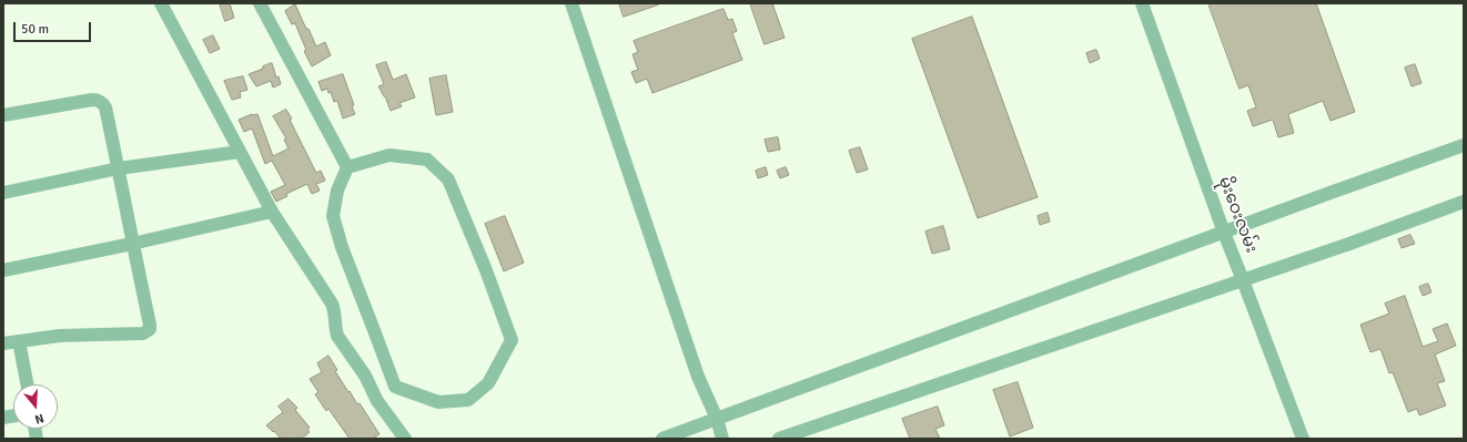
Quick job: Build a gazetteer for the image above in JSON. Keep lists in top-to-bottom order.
{
  "streets": {
    "street": ["မိုးဝေးလမ်း"]
  },
  "scale_bar": "50 m",
  "north": "bottom"
}
